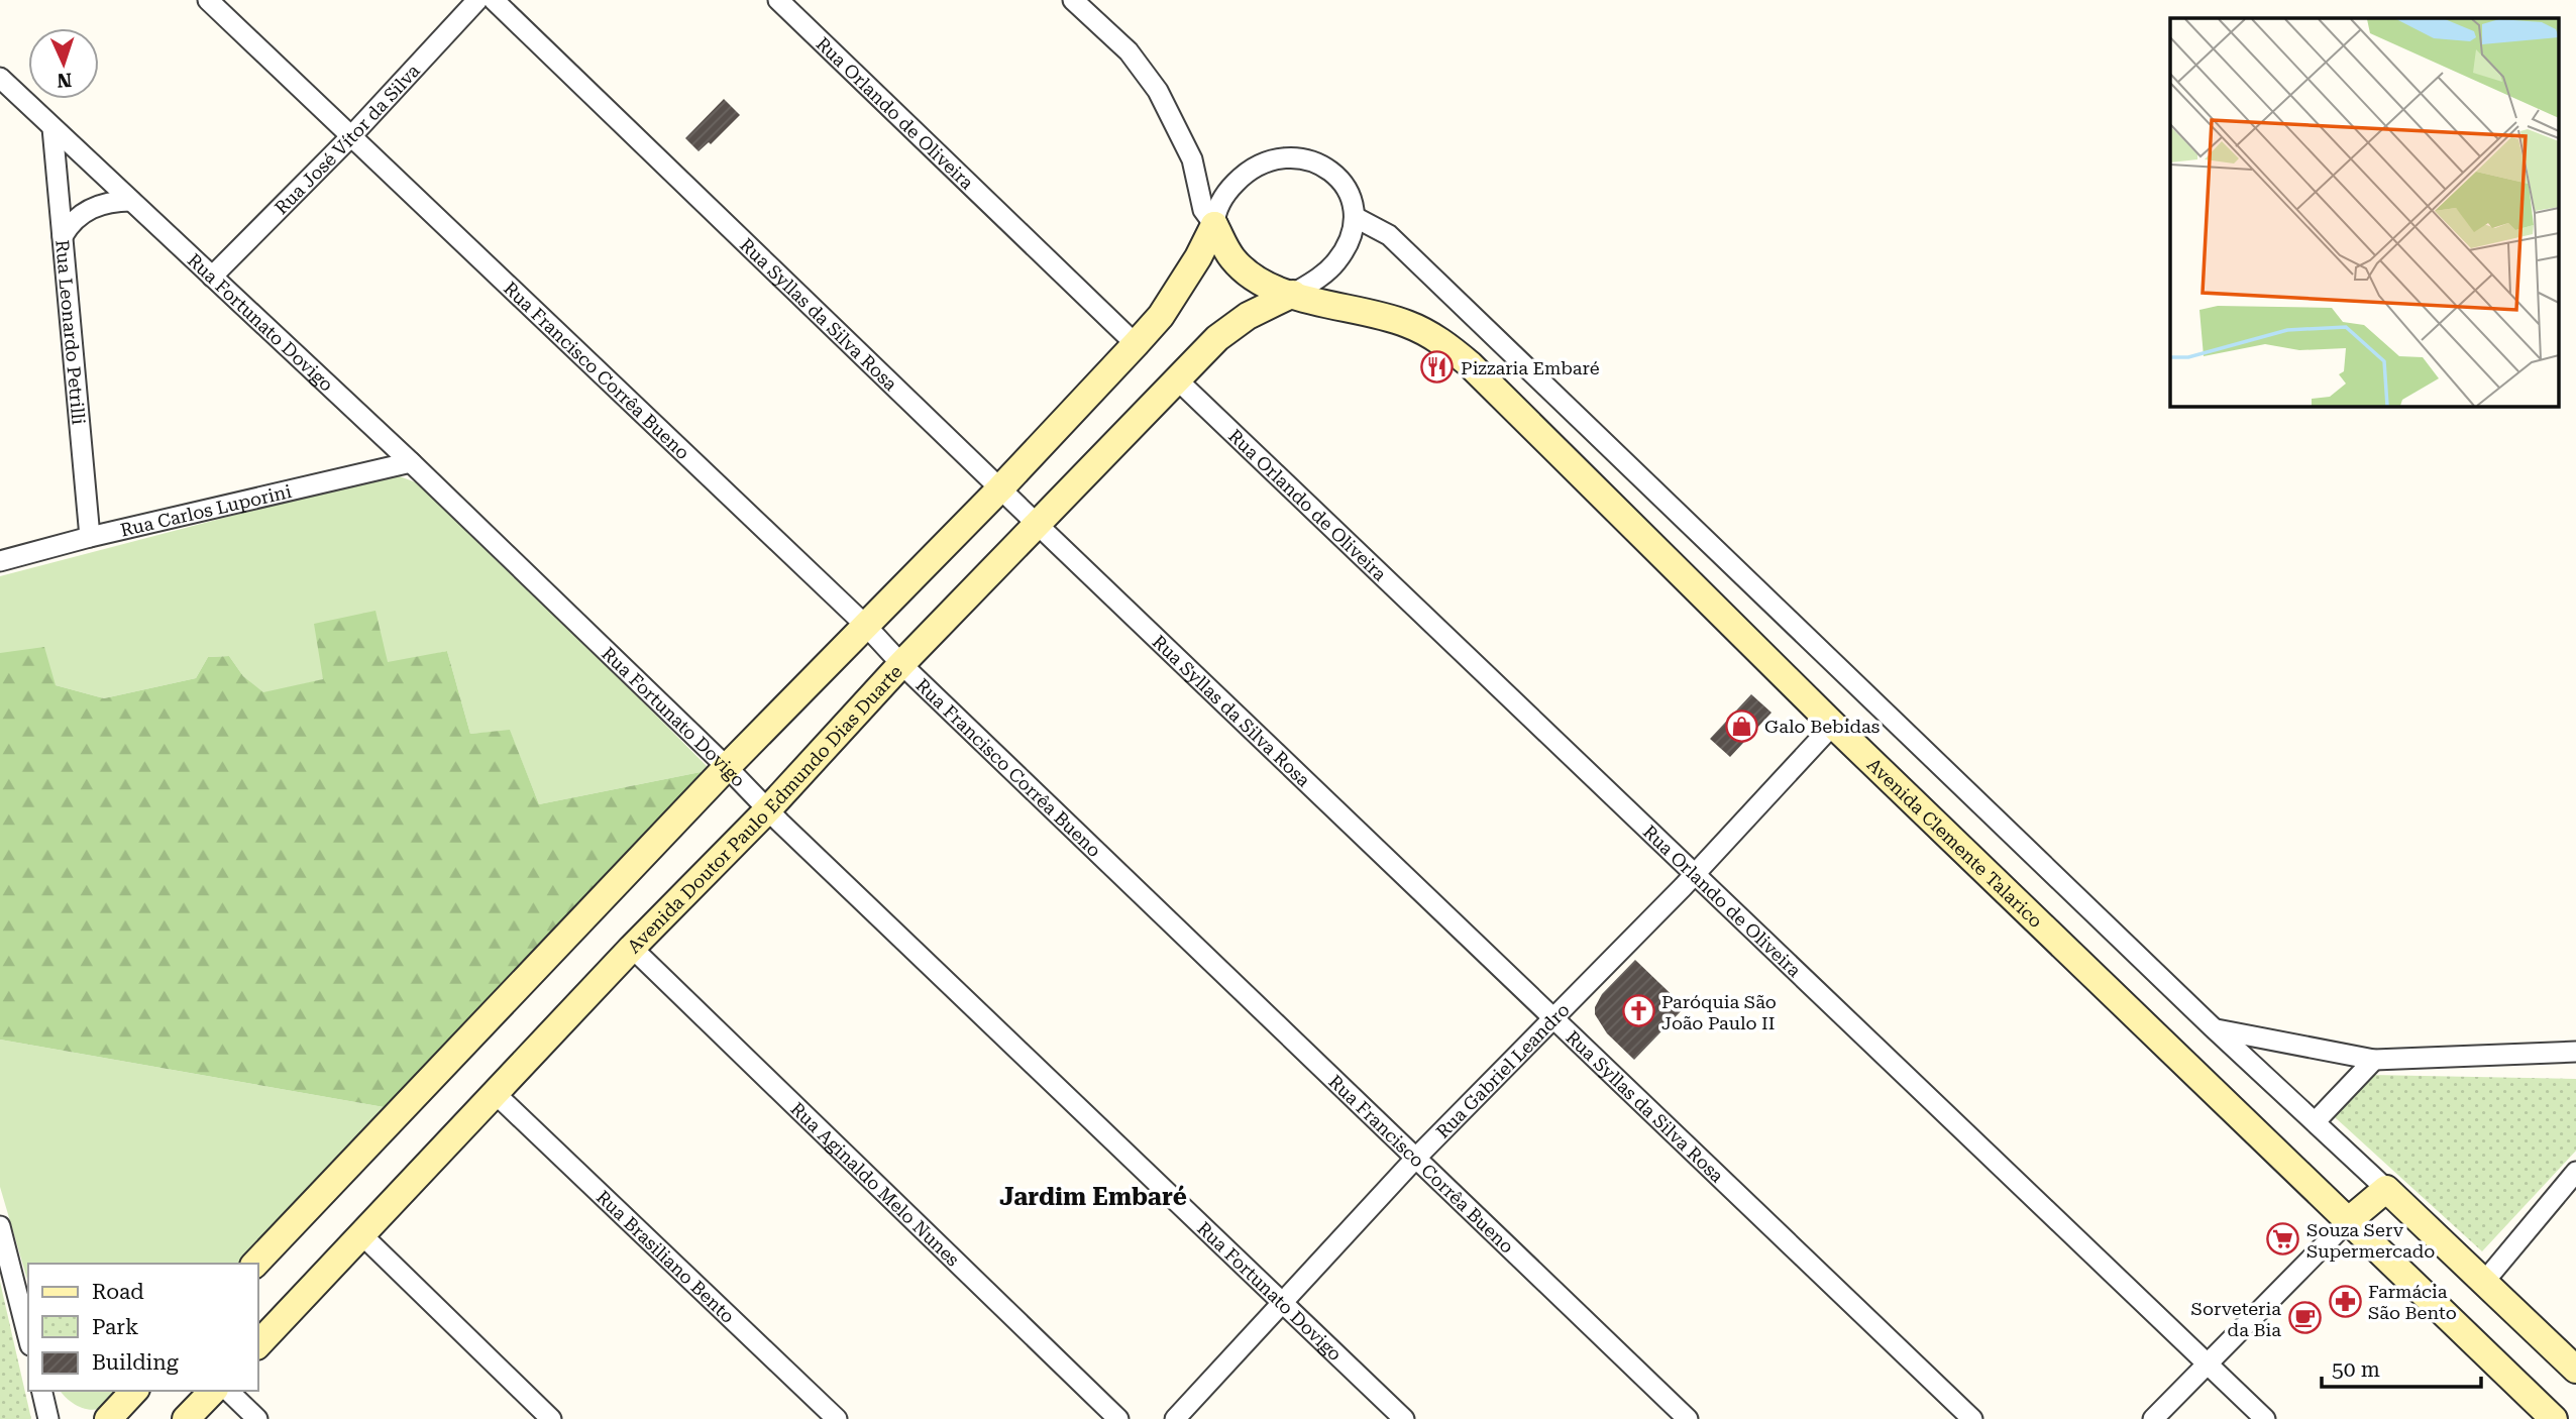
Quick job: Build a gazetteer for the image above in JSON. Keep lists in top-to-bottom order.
{
  "streets": {
    "street": [
      "Rua Orlando de Oliveira",
      "Rua José Vítor da Silva",
      "Rua Syllas da Silva Rosa",
      "Rua Fortunato Dovigo",
      "Rua Leonardo Petrilli",
      "Rua Francisco Corrêa Bueno",
      "Rua Carlos Luporini",
      "Avenida Doutor Paulo Edmundo Dias Duarte",
      "Avenida Clemente Talarico",
      "Rua Gabriel Leandro",
      "Rua Aginaldo Melo Nunes",
      "Rua Brasiliano Bento"
    ]
  },
  "crossings": [
    ["Rua Orlando de Oliveira", "Avenida Doutor Paulo Edmundo Dias Duarte"],
    ["Rua Orlando de Oliveira", "Rua Gabriel Leandro"],
    ["Rua José Vítor da Silva", "Rua Fortunato Dovigo"],
    ["Rua José Vítor da Silva", "Rua Francisco Corrêa Bueno"],
    ["Rua Syllas da Silva Rosa", "Avenida Doutor Paulo Edmundo Dias Duarte"],
    ["Rua Syllas da Silva Rosa", "Rua Gabriel Leandro"],
    ["Rua Fortunato Dovigo", "Rua Leonardo Petrilli"],
    ["Rua Fortunato Dovigo", "Rua Carlos Luporini"],
    ["Rua Fortunato Dovigo", "Avenida Doutor Paulo Edmundo Dias Duarte"],
    ["Rua Fortunato Dovigo", "Rua Gabriel Leandro"],
    ["Rua Leonardo Petrilli", "Rua Carlos Luporini"],
    ["Rua Francisco Corrêa Bueno", "Avenida Doutor Paulo Edmundo Dias Duarte"],
    ["Rua Francisco Corrêa Bueno", "Rua Gabriel Leandro"],
    ["Avenida Doutor Paulo Edmundo Dias Duarte", "Avenida Clemente Talarico"],
    ["Avenida Doutor Paulo Edmundo Dias Duarte", "Rua Aginaldo Melo Nunes"],
    ["Avenida Doutor Paulo Edmundo Dias Duarte", "Rua Brasiliano Bento"],
    ["Avenida Clemente Talarico", "Rua Gabriel Leandro"]
  ],
  "districts": ["Jardim Embaré"],
  "places": {
    "restaurant": ["Pizzaria Embaré"],
    "shop": ["Galo Bebidas"],
    "church": ["Paróquia São João Paulo II"],
    "supermarket": ["Souza Serv Supermercado"],
    "pharmacy": ["Farmácia São Bento"],
    "cafe": ["Sorveteria da Bia"]
  },
  "legend": ["Road", "Park", "Building"],
  "scale_bar": "50 m",
  "north": "bottom"
}
